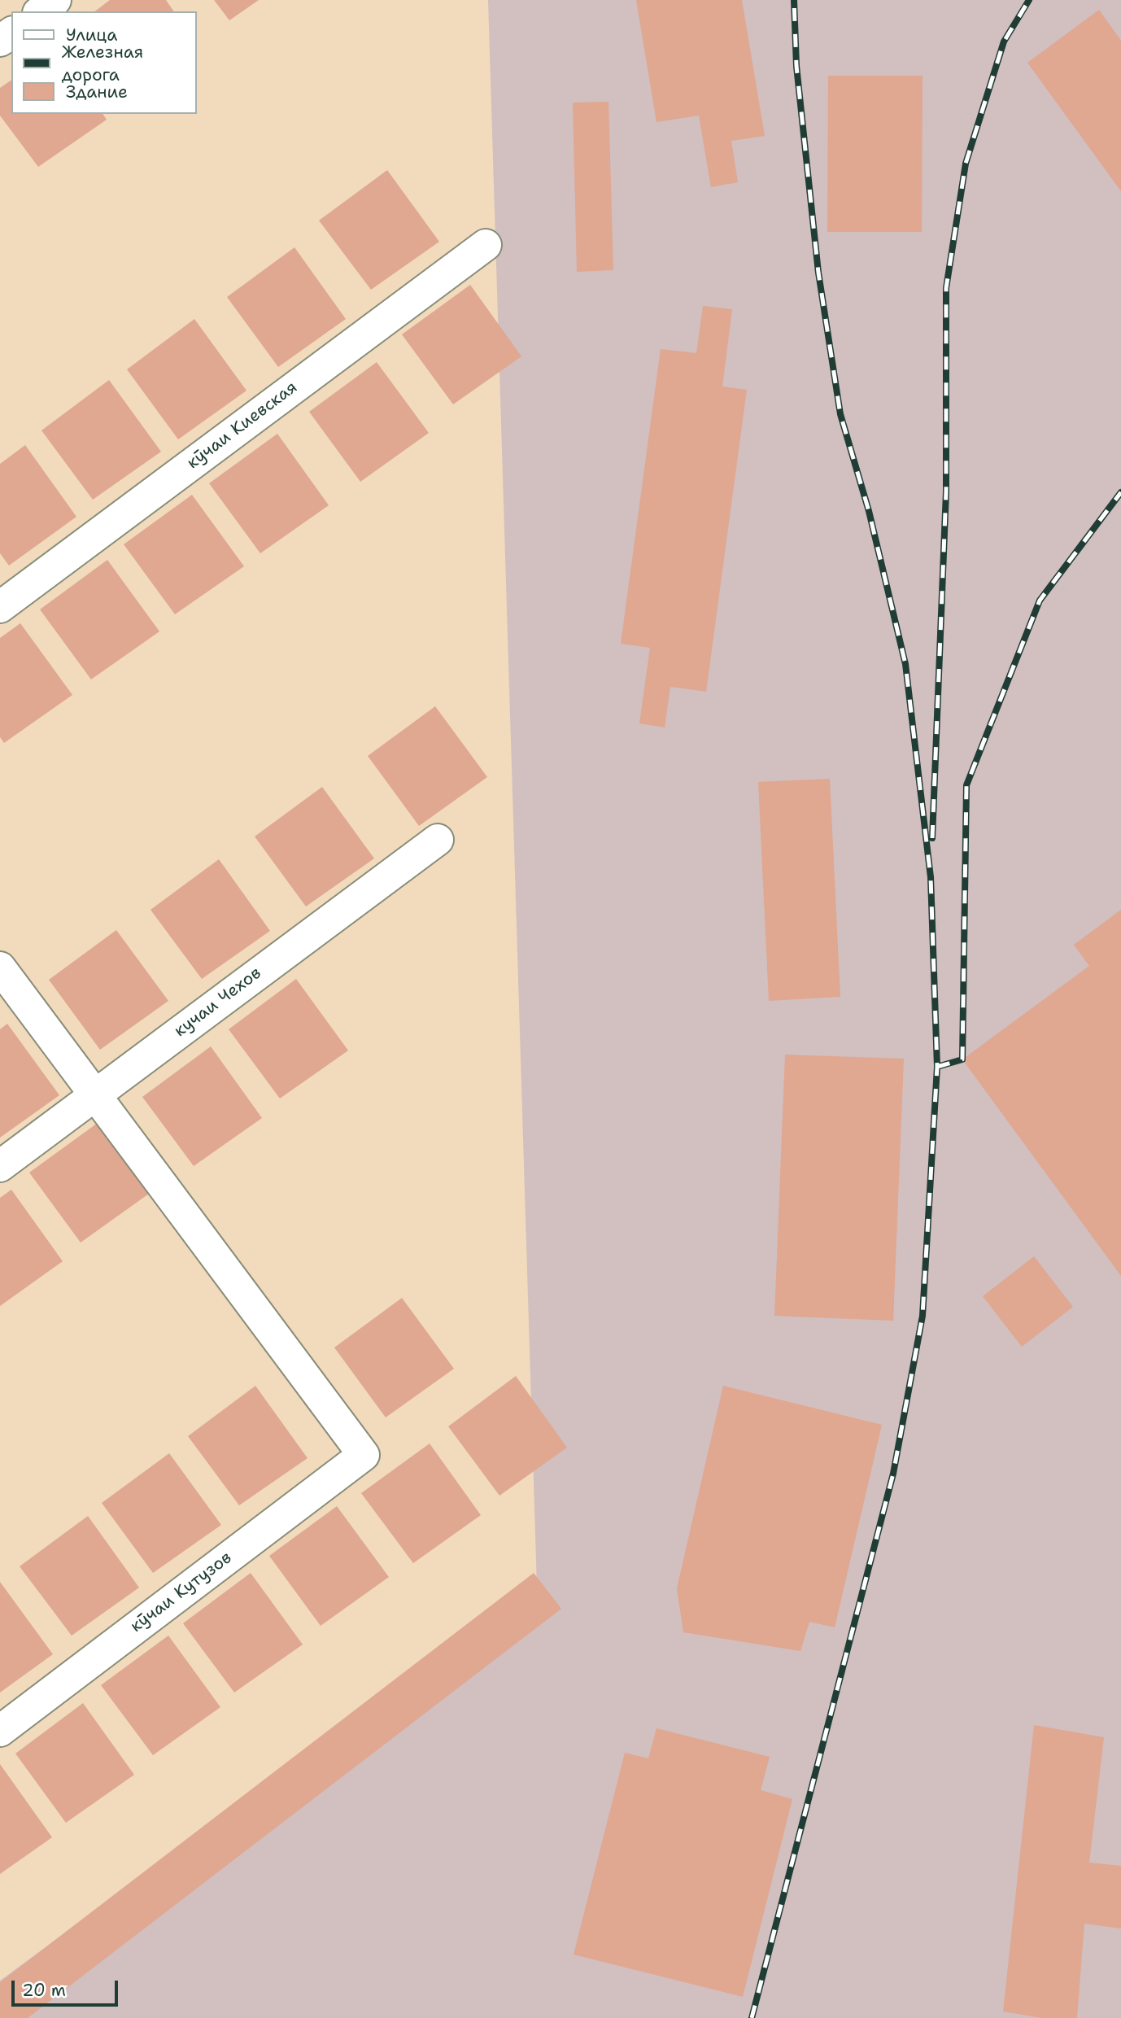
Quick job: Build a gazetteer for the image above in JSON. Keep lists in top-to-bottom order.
{
  "streets": {
    "street": ["кӯчаи Киевская", "кучаи Чехов", "кӯчаи Кутузов"]
  },
  "crossings": [
    ["кучаи Чехов", "кӯчаи Кутузов"]
  ],
  "legend": ["Улица", "Железная дорога", "Здание"],
  "scale_bar": "20 m"
}
